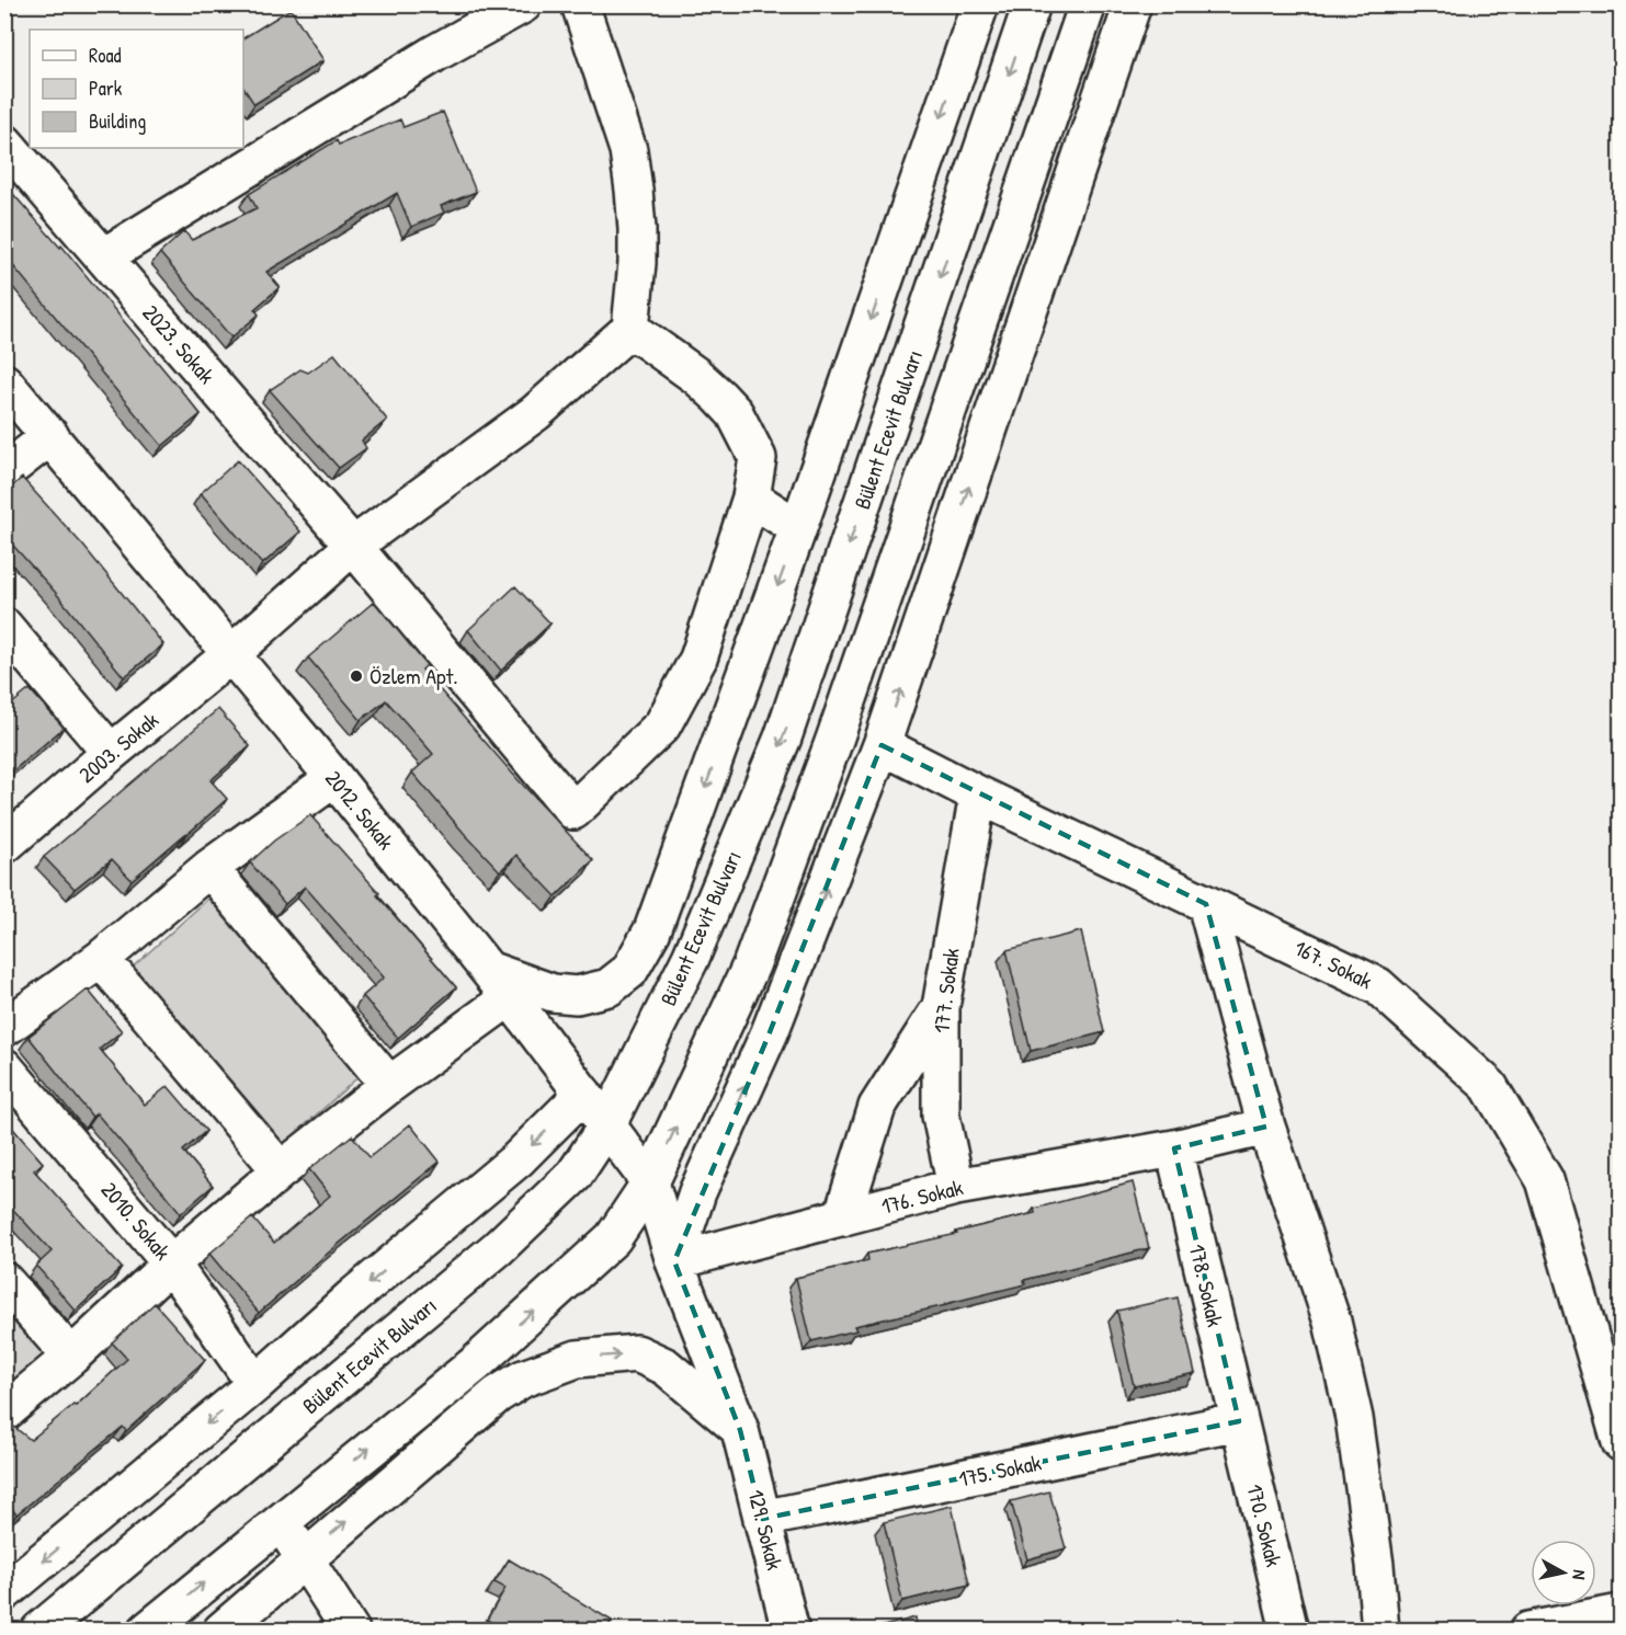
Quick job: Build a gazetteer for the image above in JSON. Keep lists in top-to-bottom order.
{
  "streets": {
    "street": [
      "2023. Sokak",
      "Bülent Ecevit Bulvarı",
      "2003. Sokak",
      "2012. Sokak",
      "167. Sokak",
      "177. Sokak",
      "176. Sokak",
      "2010. Sokak",
      "178. Sokak",
      "175. Sokak",
      "170. Sokak",
      "129. Sokak"
    ]
  },
  "crossings": [
    ["2023. Sokak", "2003. Sokak"],
    ["Bülent Ecevit Bulvarı", "2012. Sokak"],
    ["2003. Sokak", "2012. Sokak"],
    ["2012. Sokak", "176. Sokak"],
    ["2012. Sokak", "129. Sokak"],
    ["167. Sokak", "177. Sokak"],
    ["177. Sokak", "176. Sokak"],
    ["176. Sokak", "178. Sokak"],
    ["176. Sokak", "129. Sokak"],
    ["178. Sokak", "175. Sokak"],
    ["178. Sokak", "170. Sokak"],
    ["175. Sokak", "170. Sokak"],
    ["175. Sokak", "129. Sokak"]
  ],
  "places": ["Özlem Apt."],
  "legend": ["Road", "Park", "Building"],
  "north": "right"
}
